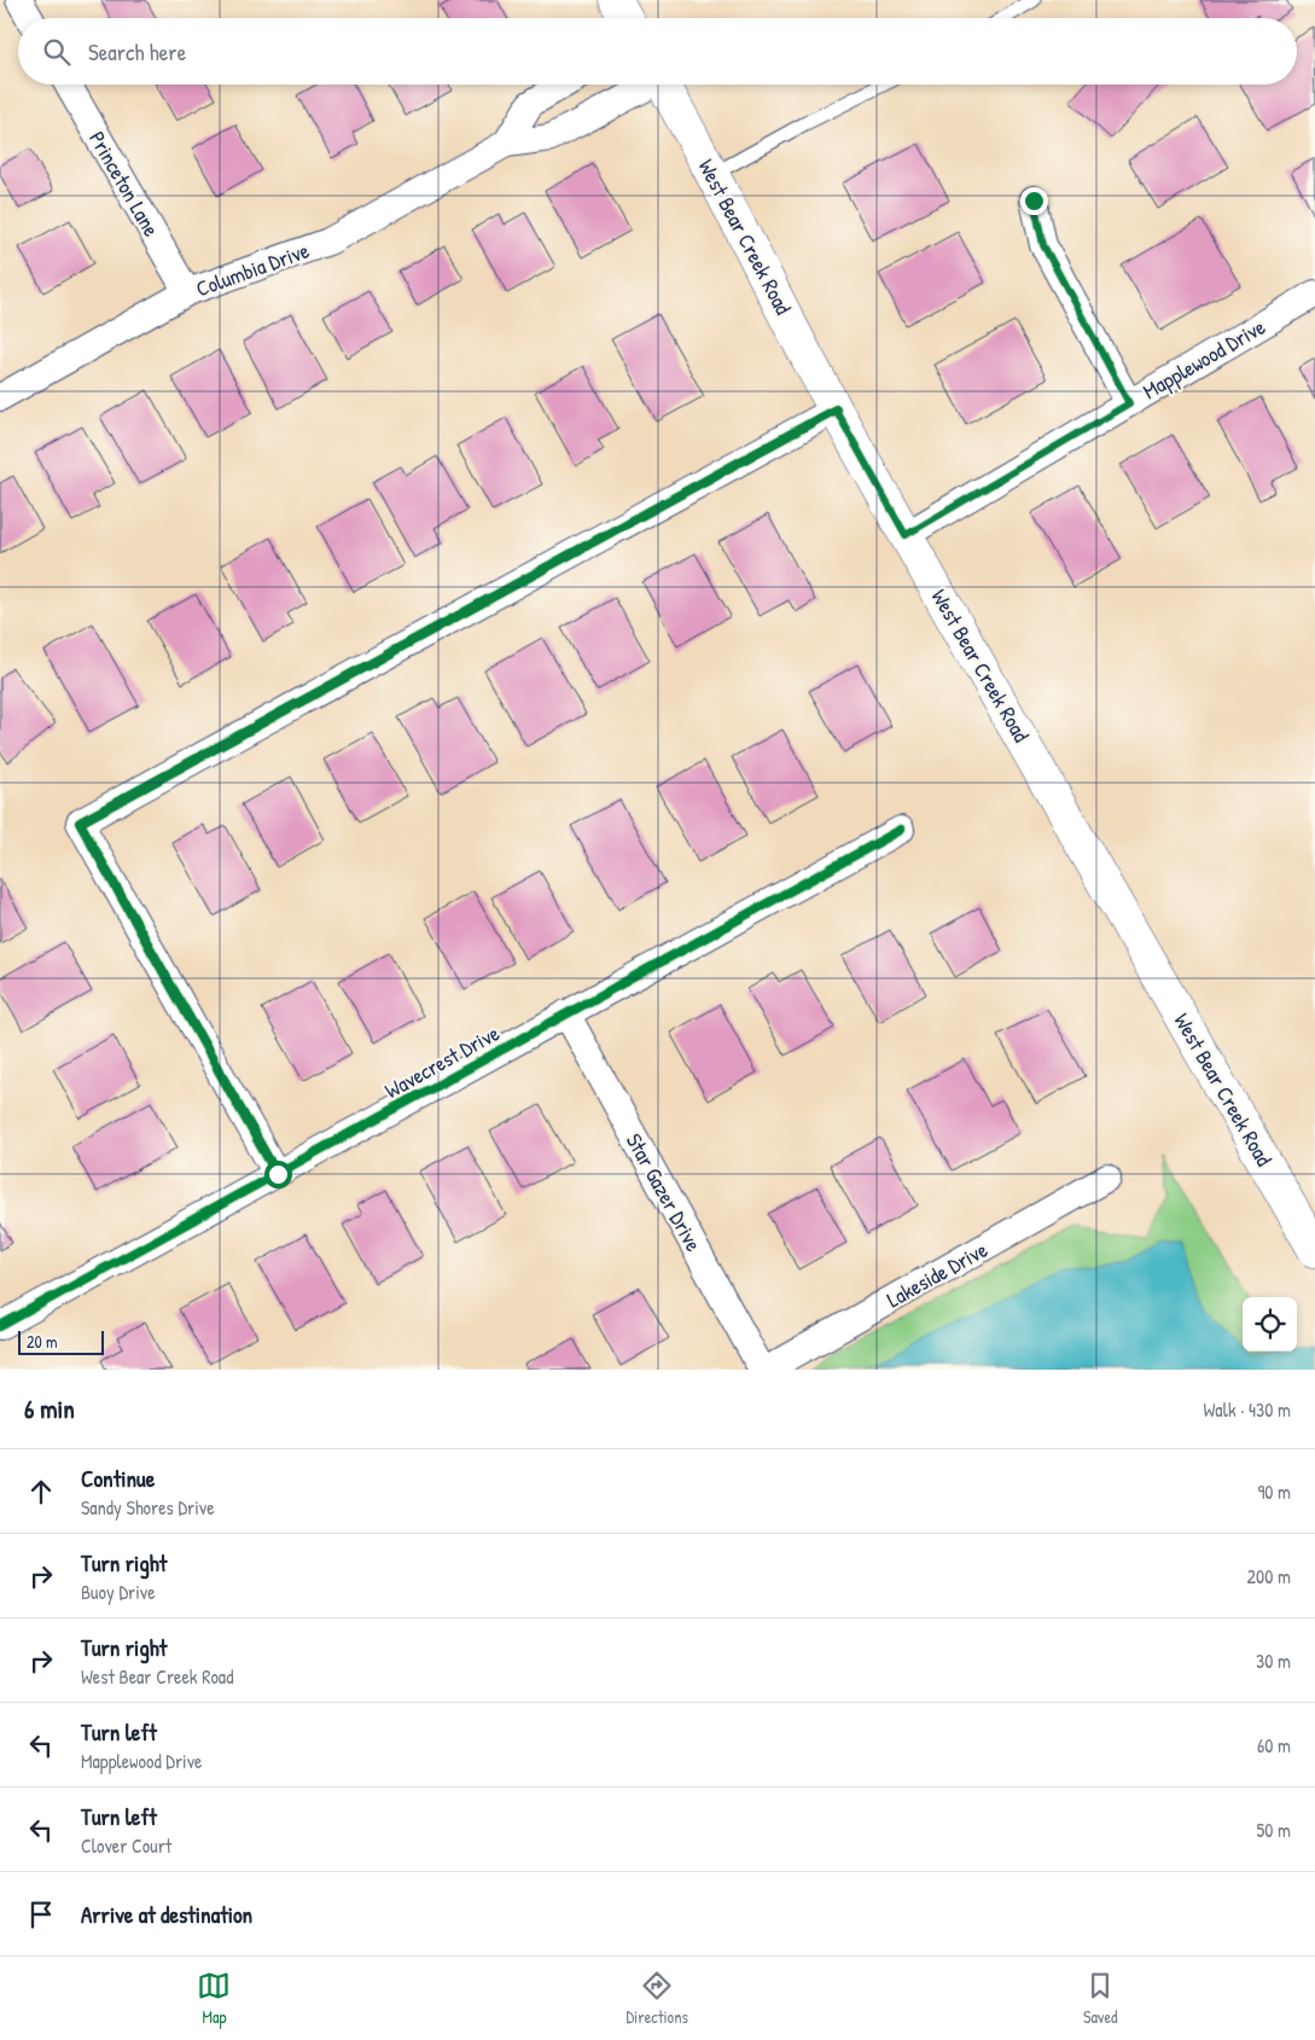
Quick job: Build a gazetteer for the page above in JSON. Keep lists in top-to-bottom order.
{
  "streets": {
    "main road": ["West Bear Creek Road"],
    "street": [
      "Princeton Lane",
      "Columbia Drive",
      "Mapplewood Drive",
      "Wavecrest Drive",
      "Star Gazer Drive",
      "Lakeside Drive"
    ]
  },
  "crossings": [
    ["Princeton Lane", "Columbia Drive"],
    ["West Bear Creek Road", "Mapplewood Drive"],
    ["Wavecrest Drive", "Star Gazer Drive"]
  ],
  "scale_bar": "20 m",
  "page": {
    "search": "Search here",
    "scale": "20 m",
    "heading": ["6 min", "Walk · 430 m"],
    "list": [
      ["Continue", "Sandy Shores Drive", "90 m"],
      ["Turn right", "Buoy Drive", "200 m"],
      ["Turn right", "West Bear Creek Road", "30 m"],
      ["Turn left", "Mapplewood Drive", "60 m"],
      ["Turn left", "Clover Court", "50 m"],
      "Arrive at destination"
    ],
    "nav": ["Map", "Directions", "Saved"]
  }
}
